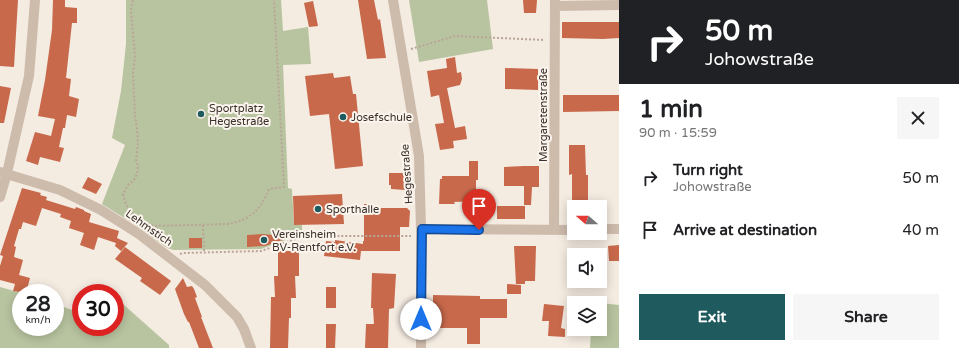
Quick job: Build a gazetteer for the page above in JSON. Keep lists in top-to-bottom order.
{
  "streets": {
    "street": ["Margaretenstraße", "Hegestraße", "Lehmstich"]
  },
  "places": [
    "Sportplatz Hegestraße",
    "Josefschule",
    "Sporthalle",
    "Vereinsheim BV-Rentfort e.V."
  ],
  "north": "left",
  "page": {
    "turn": ["50 m", "Johowstraße"],
    "heading": ["1 min", "90 m · 15:59"],
    "list": [
      {
        "name": "Turn right",
        "note": "Johowstraße",
        "value": "50 m"
      },
      {
        "name": "Arrive at destination",
        "value": "40 m"
      }
    ],
    "speed": "28 km/h",
    "limit": "30",
    "buttons": ["Exit", "Share"]
  }
}
